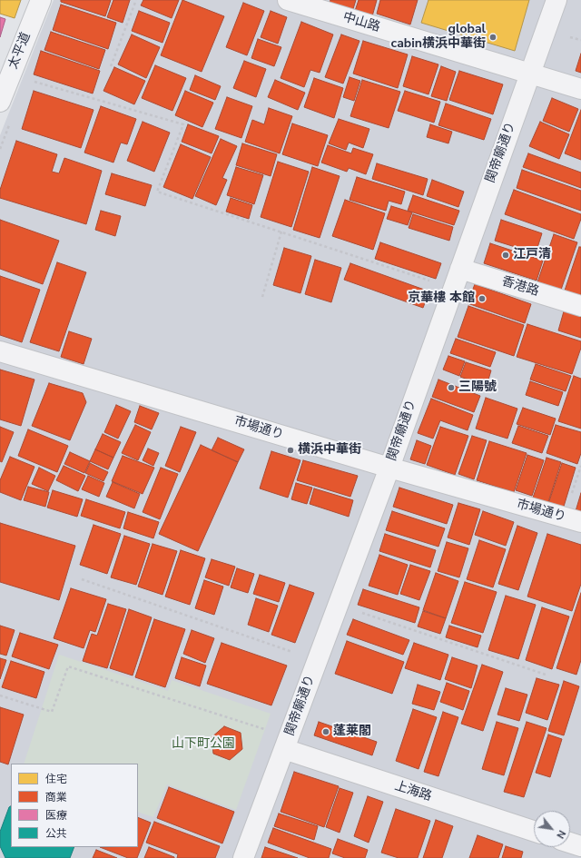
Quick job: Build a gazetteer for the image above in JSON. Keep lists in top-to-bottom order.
{
  "streets": {
    "street": [
      "中山路",
      "太平道",
      "関帝廟通り",
      "香港路",
      "市場通り",
      "上海路"
    ]
  },
  "crossings": [
    ["中山路", "関帝廟通り"],
    ["関帝廟通り", "香港路"],
    ["関帝廟通り", "市場通り"],
    ["関帝廟通り", "上海路"]
  ],
  "parks": ["山下町公園"],
  "places": [
    "global cabin横浜中華街",
    "江戸清",
    "京華樓 本館",
    "三陽號",
    "横浜中華街",
    "蓬莱閣"
  ],
  "legend": [
    "住宅",
    "商業",
    "医療",
    "公共"
  ],
  "north": "bottom right"
}
